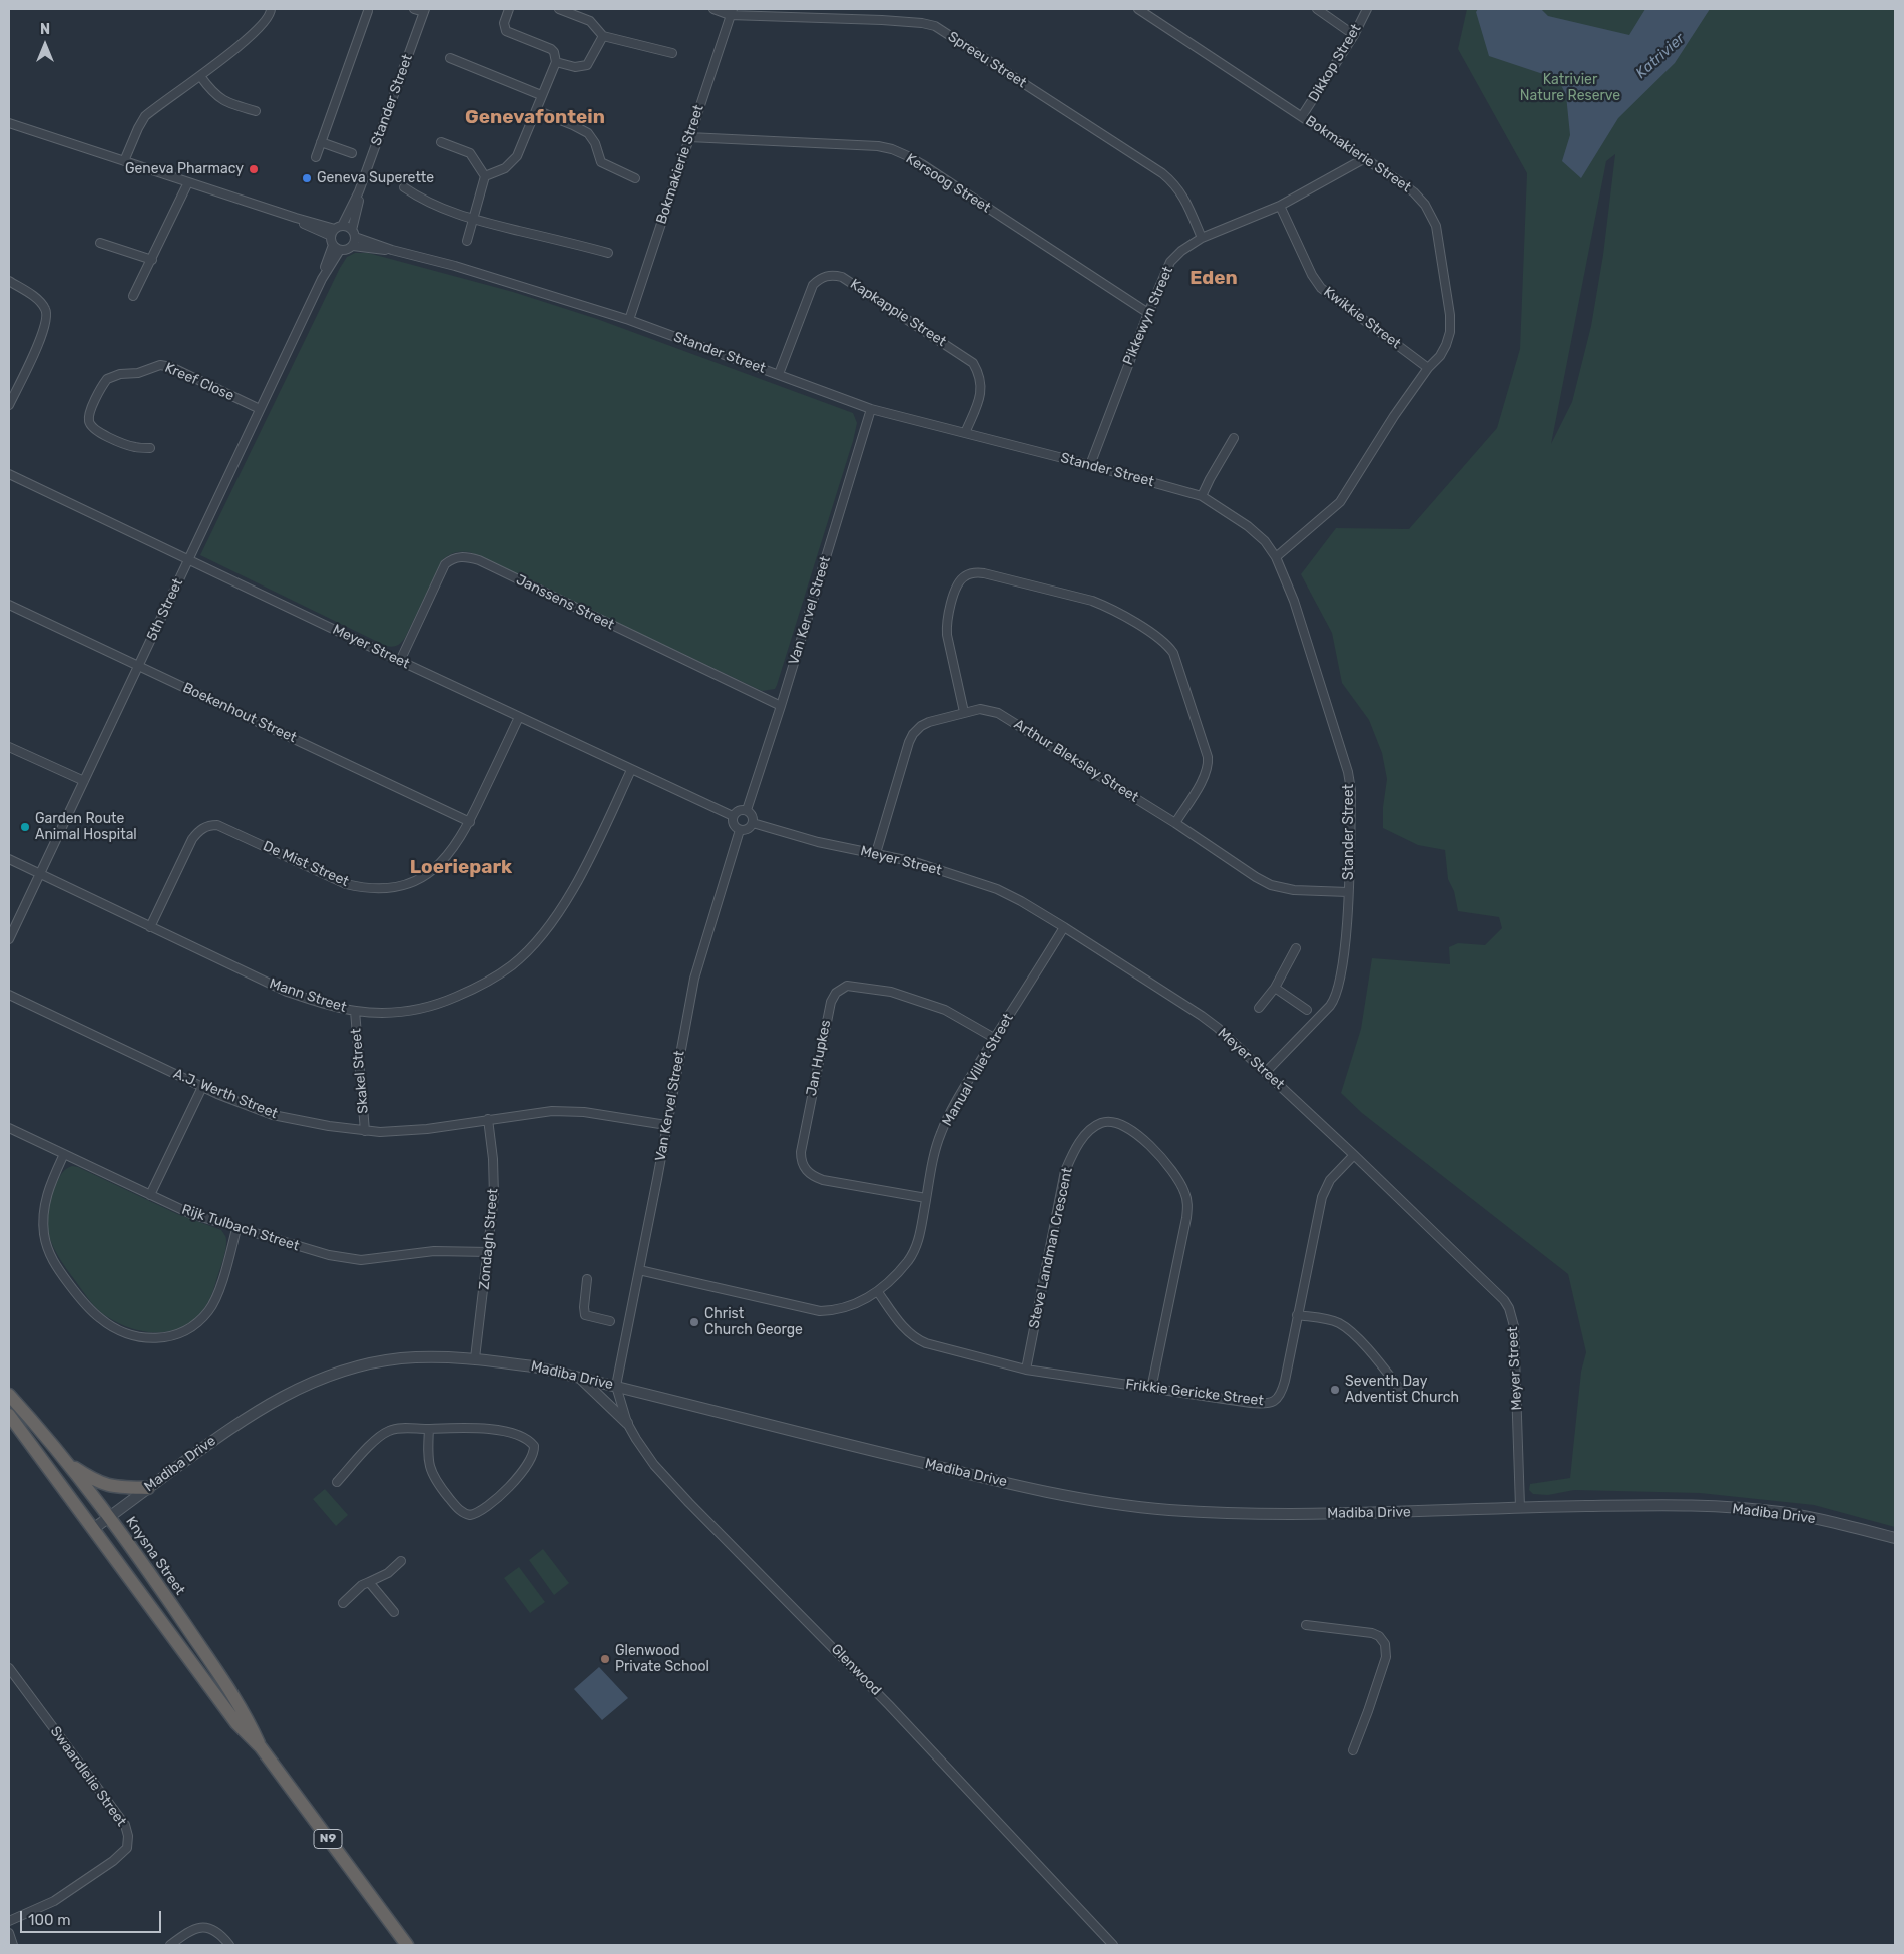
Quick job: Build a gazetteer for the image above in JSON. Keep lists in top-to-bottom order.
{
  "streets": {
    "highway": ["Knysna Street", "N9"],
    "street": [
      "Spreeu Street",
      "Dikkop Street",
      "Stander Street",
      "Bokmakierie Street",
      "Kersoog Street",
      "Kapkappie Street",
      "Pikkewyn Street",
      "Kwikkie Street",
      "Kreef Close",
      "Janssens Street",
      "5th Street",
      "Van Kervel Street",
      "Meyer Street",
      "Boekenhout Street",
      "Arthur Bleksley Street",
      "De Mist Street",
      "Mann Street",
      "Jan Hupkes",
      "Manual Villet Street",
      "Skakel Street",
      "A.J. Werth Street",
      "Rijk Tulbach Street",
      "Zondagh Street",
      "Steve Landman Crescent",
      "Madiba Drive",
      "Frikkie Gericke Street",
      "Glenwood",
      "Swaardlelie Street"
    ]
  },
  "crossings": [
    ["Spreeu Street", "Bokmakierie Street"],
    ["Spreeu Street", "Pikkewyn Street"],
    ["Dikkop Street", "Bokmakierie Street"],
    ["Stander Street", "Bokmakierie Street"],
    ["Stander Street", "Kapkappie Street"],
    ["Stander Street", "Pikkewyn Street"],
    ["Stander Street", "Van Kervel Street"],
    ["Stander Street", "Meyer Street"],
    ["Stander Street", "Arthur Bleksley Street"],
    ["Bokmakierie Street", "Kersoog Street"],
    ["Bokmakierie Street", "Pikkewyn Street"],
    ["Bokmakierie Street", "Kwikkie Street"],
    ["Kersoog Street", "Pikkewyn Street"],
    ["Pikkewyn Street", "Kwikkie Street"],
    ["Kreef Close", "5th Street"],
    ["Janssens Street", "Van Kervel Street"],
    ["Janssens Street", "Meyer Street"],
    ["5th Street", "Meyer Street"],
    ["5th Street", "Boekenhout Street"],
    ["5th Street", "Mann Street"],
    ["Van Kervel Street", "Meyer Street"],
    ["Van Kervel Street", "Manual Villet Street"],
    ["Van Kervel Street", "A.J. Werth Street"],
    ["Van Kervel Street", "Madiba Drive"],
    ["Van Kervel Street", "Glenwood"],
    ["Meyer Street", "Arthur Bleksley Street"],
    ["Meyer Street", "De Mist Street"],
    ["Meyer Street", "Mann Street"],
    ["Meyer Street", "Manual Villet Street"],
    ["Meyer Street", "Madiba Drive"],
    ["Meyer Street", "Frikkie Gericke Street"],
    ["Boekenhout Street", "De Mist Street"],
    ["De Mist Street", "Mann Street"],
    ["Mann Street", "Skakel Street"],
    ["Jan Hupkes", "Manual Villet Street"],
    ["Manual Villet Street", "Frikkie Gericke Street"],
    ["Skakel Street", "A.J. Werth Street"],
    ["A.J. Werth Street", "Zondagh Street"],
    ["Rijk Tulbach Street", "Zondagh Street"],
    ["Zondagh Street", "Madiba Drive"],
    ["Steve Landman Crescent", "Frikkie Gericke Street"],
    ["Madiba Drive", "Knysna Street"],
    ["Madiba Drive", "Glenwood"]
  ],
  "districts": ["Genevafontein", "Eden", "Loeriepark"],
  "water": ["Katrivier"],
  "parks": ["Katrivier Nature Reserve"],
  "places": [
    "Geneva Pharmacy",
    "Geneva Superette",
    "Garden Route Animal Hospital",
    "Christ Church George",
    "Seventh Day Adventist Church",
    "Glenwood Private School"
  ],
  "scale_bar": "100 m",
  "north": "top"
}
